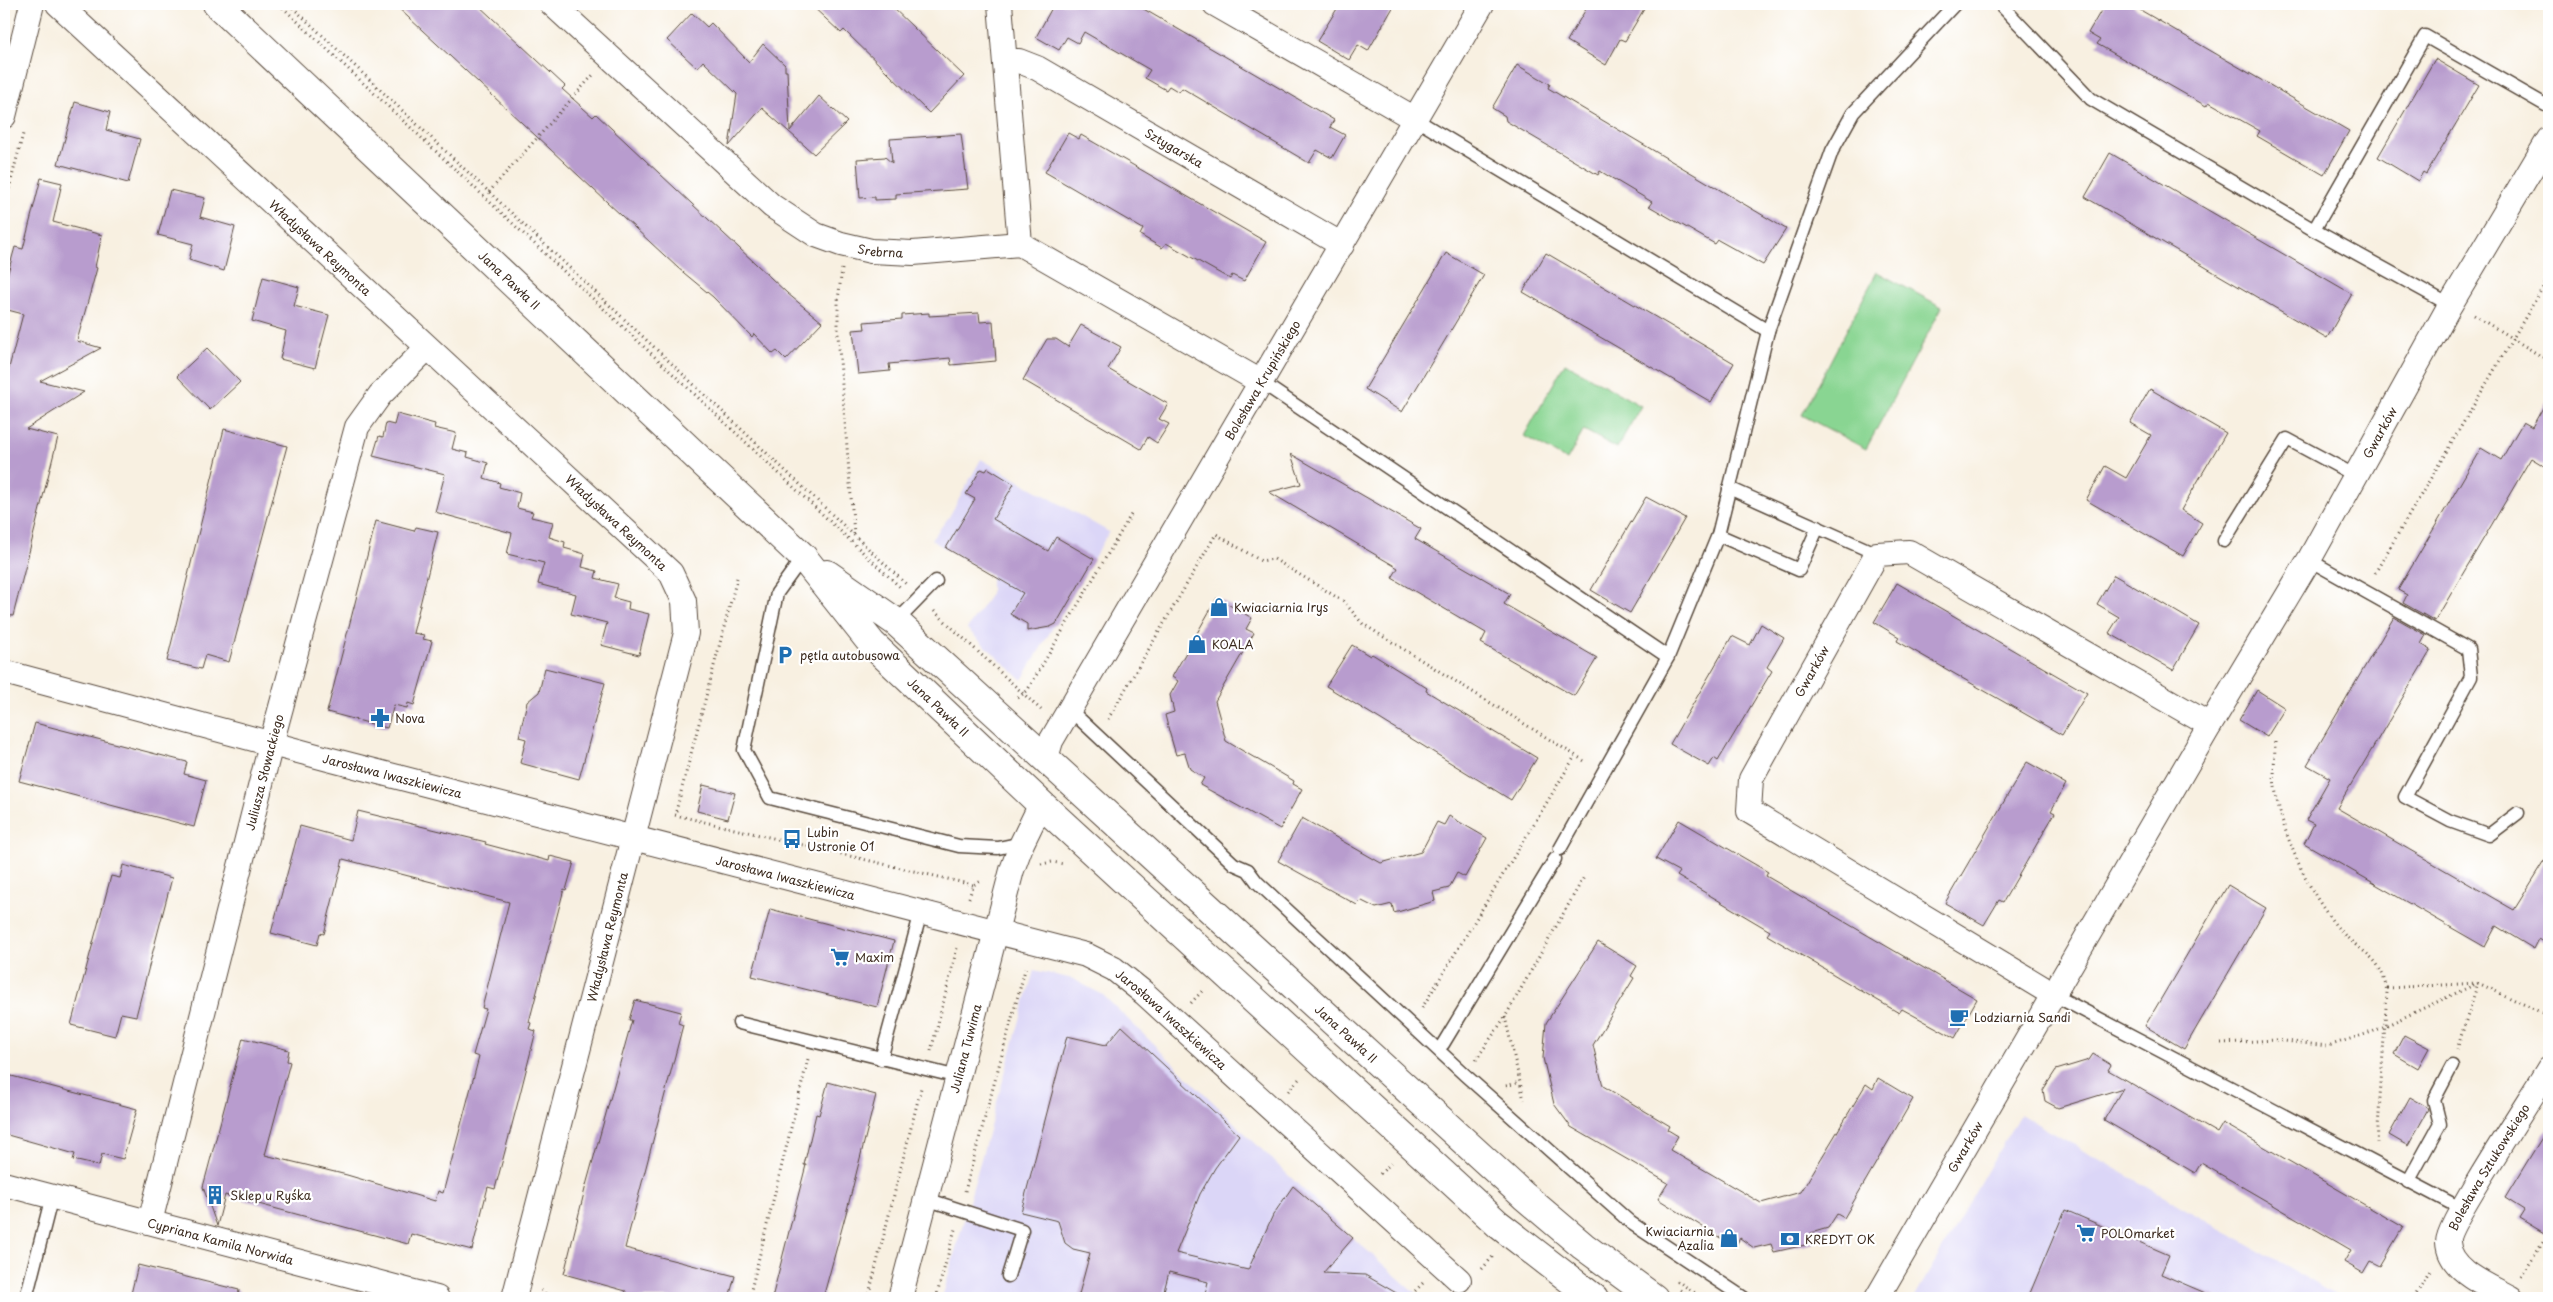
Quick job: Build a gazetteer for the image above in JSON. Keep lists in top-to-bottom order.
{
  "streets": {
    "street": [
      "Sztygarska",
      "Władysława Reymonta",
      "Srebrna",
      "Jana Pawła II",
      "Bolesława Krupińskiego",
      "Gwarków",
      "Juliusza Słowackiego",
      "Jarosława Iwaszkiewicza",
      "Juliana Tuwima",
      "Bolesława Sztukowskiego",
      "Cypriana Kamila Norwida"
    ]
  },
  "crossings": [
    ["Sztygarska", "Bolesława Krupińskiego"],
    ["Władysława Reymonta", "Juliusza Słowackiego"],
    ["Władysława Reymonta", "Jarosława Iwaszkiewicza"],
    ["Jana Pawła II", "Bolesława Krupińskiego"],
    ["Jana Pawła II", "Juliana Tuwima"],
    ["Juliusza Słowackiego", "Jarosława Iwaszkiewicza"],
    ["Juliusza Słowackiego", "Cypriana Kamila Norwida"],
    ["Jarosława Iwaszkiewicza", "Juliana Tuwima"]
  ],
  "places": {
    "shop": ["Kwiaciarnia Irys", "KOALA", "Kwiaciarnia Azalia"],
    "parking": ["pętla autobusowa"],
    "pharmacy": ["Nova"],
    "bus stop": ["Lubin Ustronie 01"],
    "supermarket": ["Maxim", "POLOmarket"],
    "cafe": ["Lodziarnia Sandi"],
    "building": ["Sklep u Ryśka"],
    "bank": ["KREDYT OK"]
  }
}
